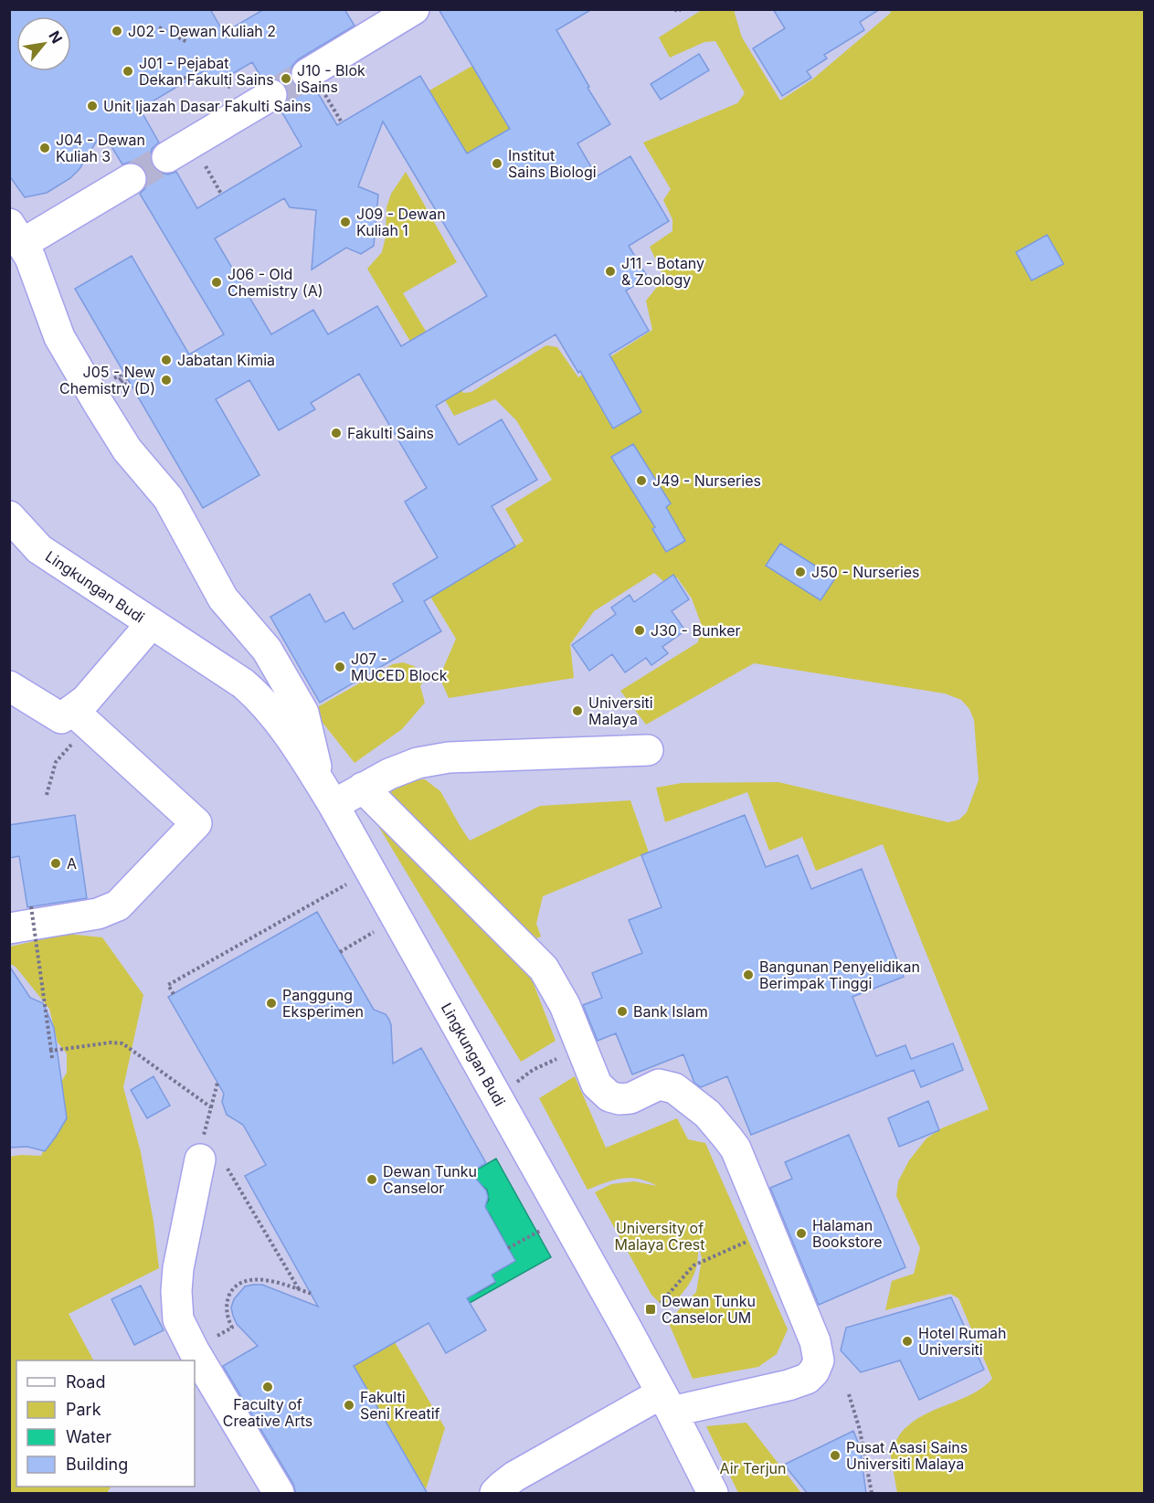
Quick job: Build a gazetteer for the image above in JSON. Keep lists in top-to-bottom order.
{
  "streets": {
    "street": ["Lingkungan Budi"]
  },
  "parks": ["University of Malaya Crest", "Air Terjun"],
  "places": {
    "other": [
      "J02 - Dewan Kuliah 2",
      "J01 - Pejabat Dekan Fakulti Sains",
      "J10 - Blok iSains",
      "Unit Ijazah Dasar Fakulti Sains",
      "J04 - Dewan Kuliah 3",
      "Institut Sains Biologi",
      "J09 - Dewan Kuliah 1",
      "J11 - Botany & Zoology",
      "J06 - Old Chemistry (A)",
      "Jabatan Kimia",
      "J05 - New Chemistry (D)",
      "Fakulti Sains",
      "J49 - Nurseries",
      "J50 - Nurseries",
      "J30 - Bunker",
      "J07 - MUCED Block",
      "Universiti Malaya",
      "A",
      "Bangunan Penyelidikan Berimpak Tinggi",
      "Panggung Eksperimen",
      "Bank Islam",
      "Dewan Tunku Canselor",
      "Halaman Bookstore",
      "Hotel Rumah Universiti",
      "Faculty of Creative Arts",
      "Fakulti Seni Kreatif",
      "Pusat Asasi Sains Universiti Malaya"
    ],
    "transit": ["Dewan Tunku Canselor UM"]
  },
  "legend": [
    "Road",
    "Park",
    "Water",
    "Building"
  ],
  "north": "top right"
}
